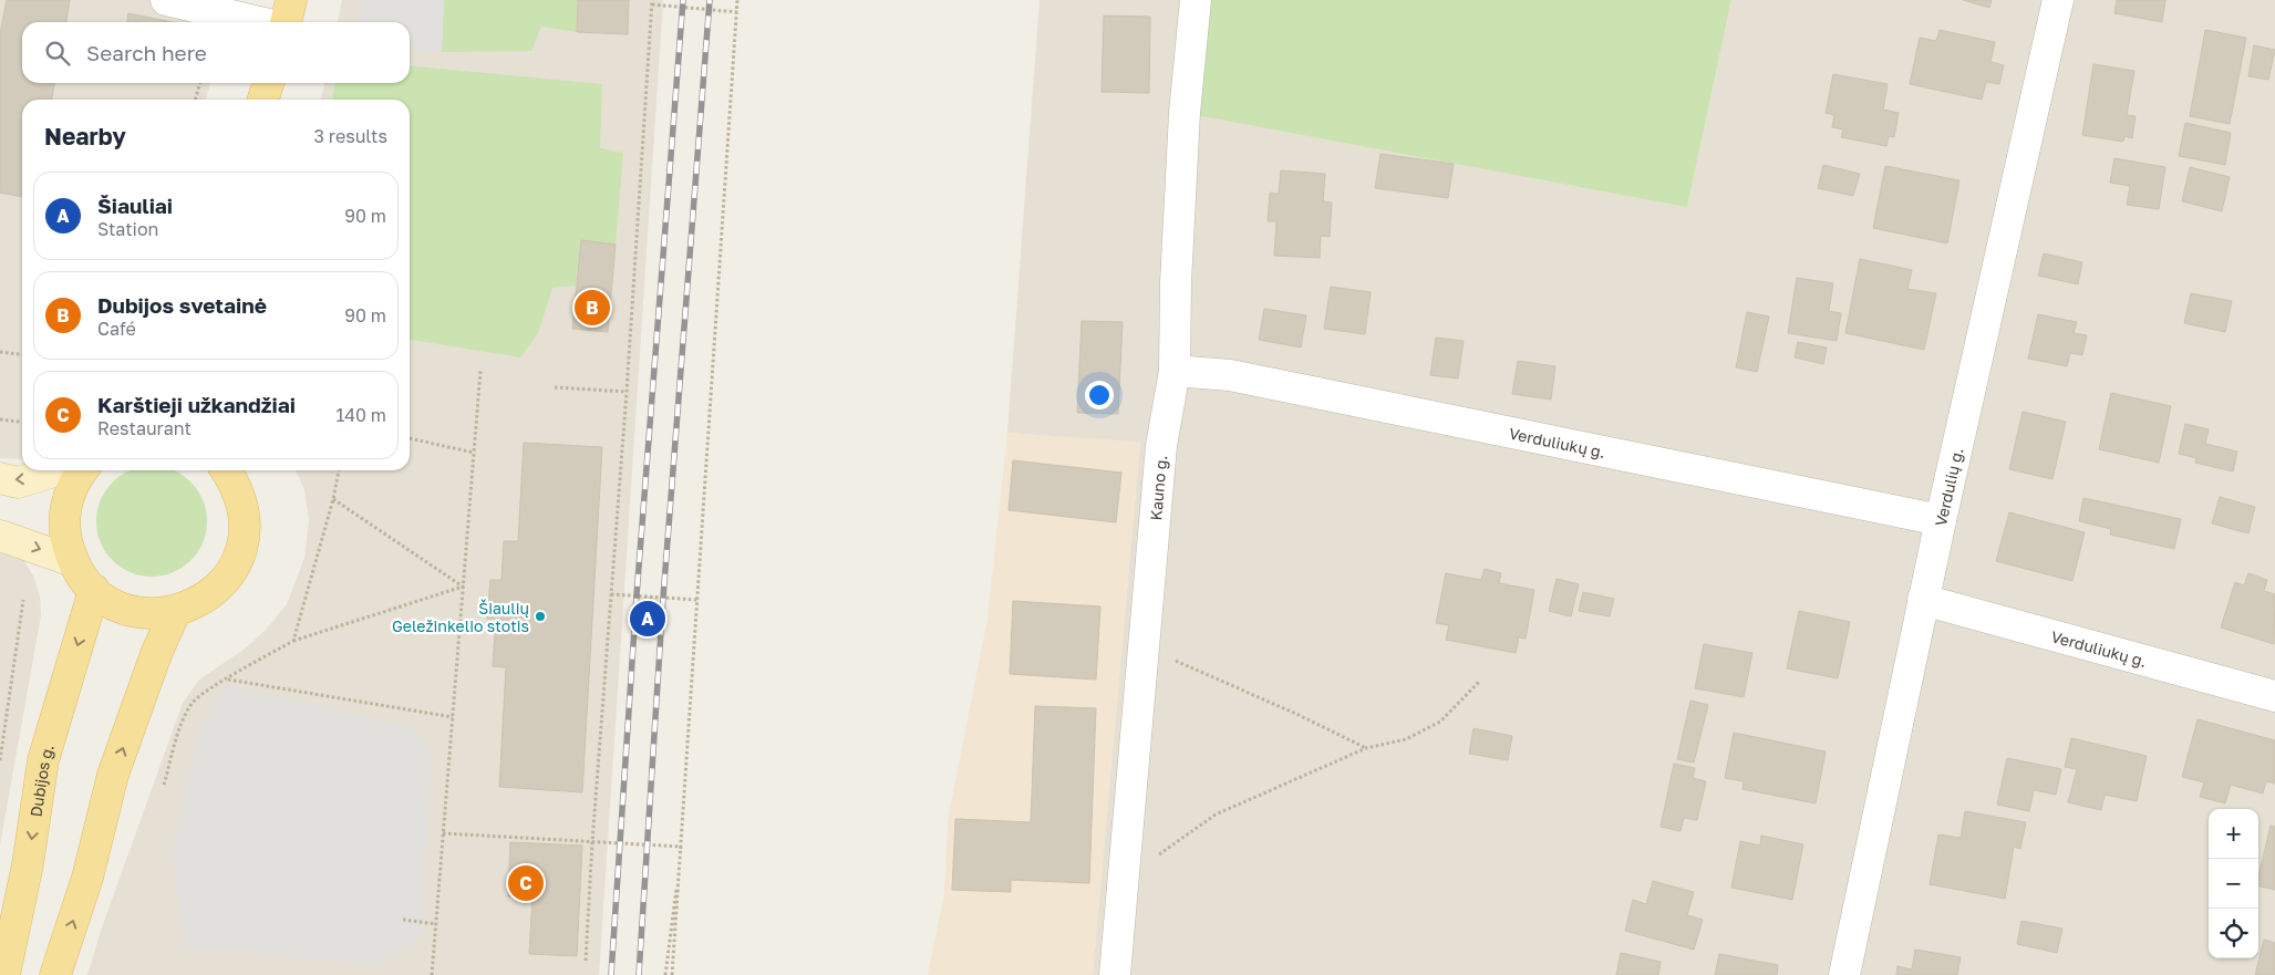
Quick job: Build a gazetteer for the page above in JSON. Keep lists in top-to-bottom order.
{
  "streets": {
    "main road": ["Dubijos g."],
    "street": ["Verduliukų g.", "Kauno g.", "Verdulių g."]
  },
  "crossings": [
    ["Verduliukų g.", "Kauno g."],
    ["Verduliukų g.", "Verdulių g."]
  ],
  "places": ["Šiaulių Geležinkelio stotis"],
  "page": {
    "search": "Search here",
    "heading": ["Nearby", "3 results"],
    "list": [
      {
        "mark": "A",
        "name": "Šiauliai",
        "note": "Station",
        "value": "90 m"
      },
      {
        "mark": "B",
        "name": "Dubijos svetainė",
        "note": "Café",
        "value": "90 m"
      },
      {
        "mark": "C",
        "name": "Karštieji užkandžiai",
        "note": "Restaurant",
        "value": "140 m"
      }
    ],
    "pins": ["B", "A", "C"],
    "map_buttons": ["+", "−"]
  }
}
